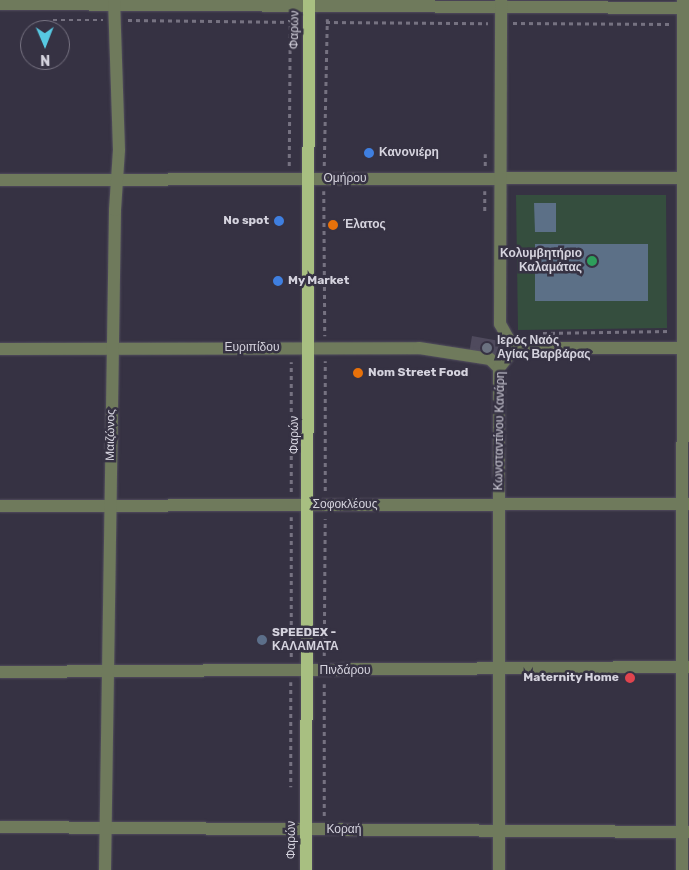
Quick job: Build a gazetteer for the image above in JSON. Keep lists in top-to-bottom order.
{
  "streets": {
    "main road": ["Φαρών"],
    "street": [
      "Ομήρου",
      "Ευριπίδου",
      "Κωνσταντίνου Κανάρη",
      "Μαιζώνος",
      "Σοφοκλέους",
      "Πινδάρου",
      "Κοραή"
    ]
  },
  "crossings": [
    ["Φαρών", "Ομήρου"],
    ["Φαρών", "Ευριπίδου"],
    ["Φαρών", "Σοφοκλέους"],
    ["Φαρών", "Πινδάρου"],
    ["Φαρών", "Κοραή"],
    ["Ομήρου", "Μαιζώνος"],
    ["Ευριπίδου", "Κωνσταντίνου Κανάρη"],
    ["Ευριπίδου", "Μαιζώνος"],
    ["Κωνσταντίνου Κανάρη", "Σοφοκλέους"],
    ["Κωνσταντίνου Κανάρη", "Πινδάρου"],
    ["Κωνσταντίνου Κανάρη", "Κοραή"],
    ["Μαιζώνος", "Σοφοκλέους"],
    ["Μαιζώνος", "Πινδάρου"],
    ["Μαιζώνος", "Κοραή"]
  ],
  "places": [
    "Κανονιέρη",
    "No spot",
    "Έλατος",
    "Κολυμβητήριο Καλαμάτας",
    "My Market",
    "Ιερός Ναός Αγίας Βαρβάρας",
    "Nom Street Food",
    "SPEEDEX - ΚΑΛΑΜΑΤΑ",
    "Maternity Home"
  ],
  "north": "bottom"
}
